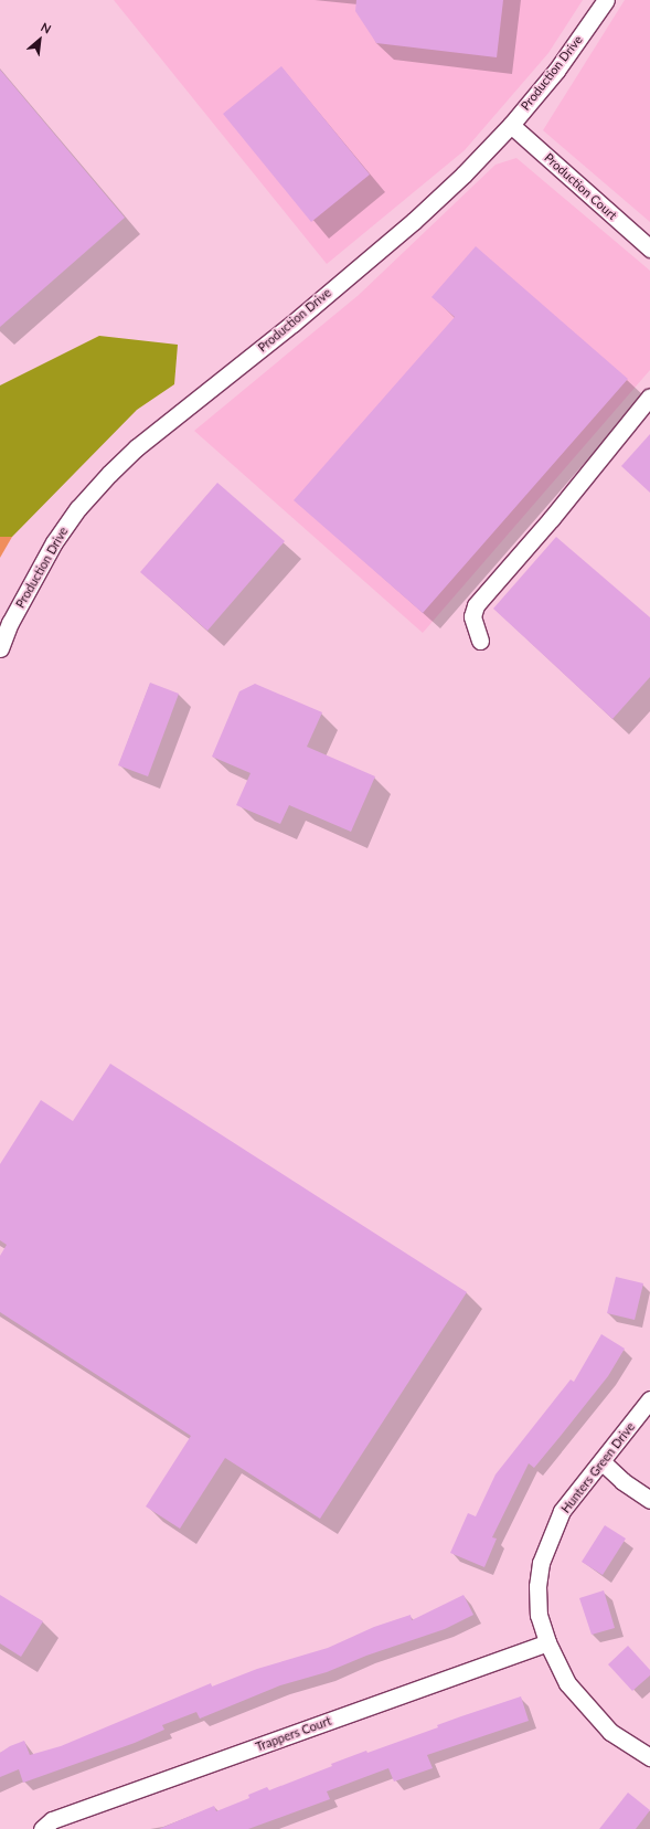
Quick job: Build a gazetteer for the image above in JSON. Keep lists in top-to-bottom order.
{
  "streets": {
    "street": [
      "Production Drive",
      "Production Court",
      "Hunters Green Drive",
      "Trappers Court"
    ]
  },
  "crossings": [
    ["Production Drive", "Production Court"],
    ["Hunters Green Drive", "Trappers Court"]
  ],
  "north": "top right"
}
